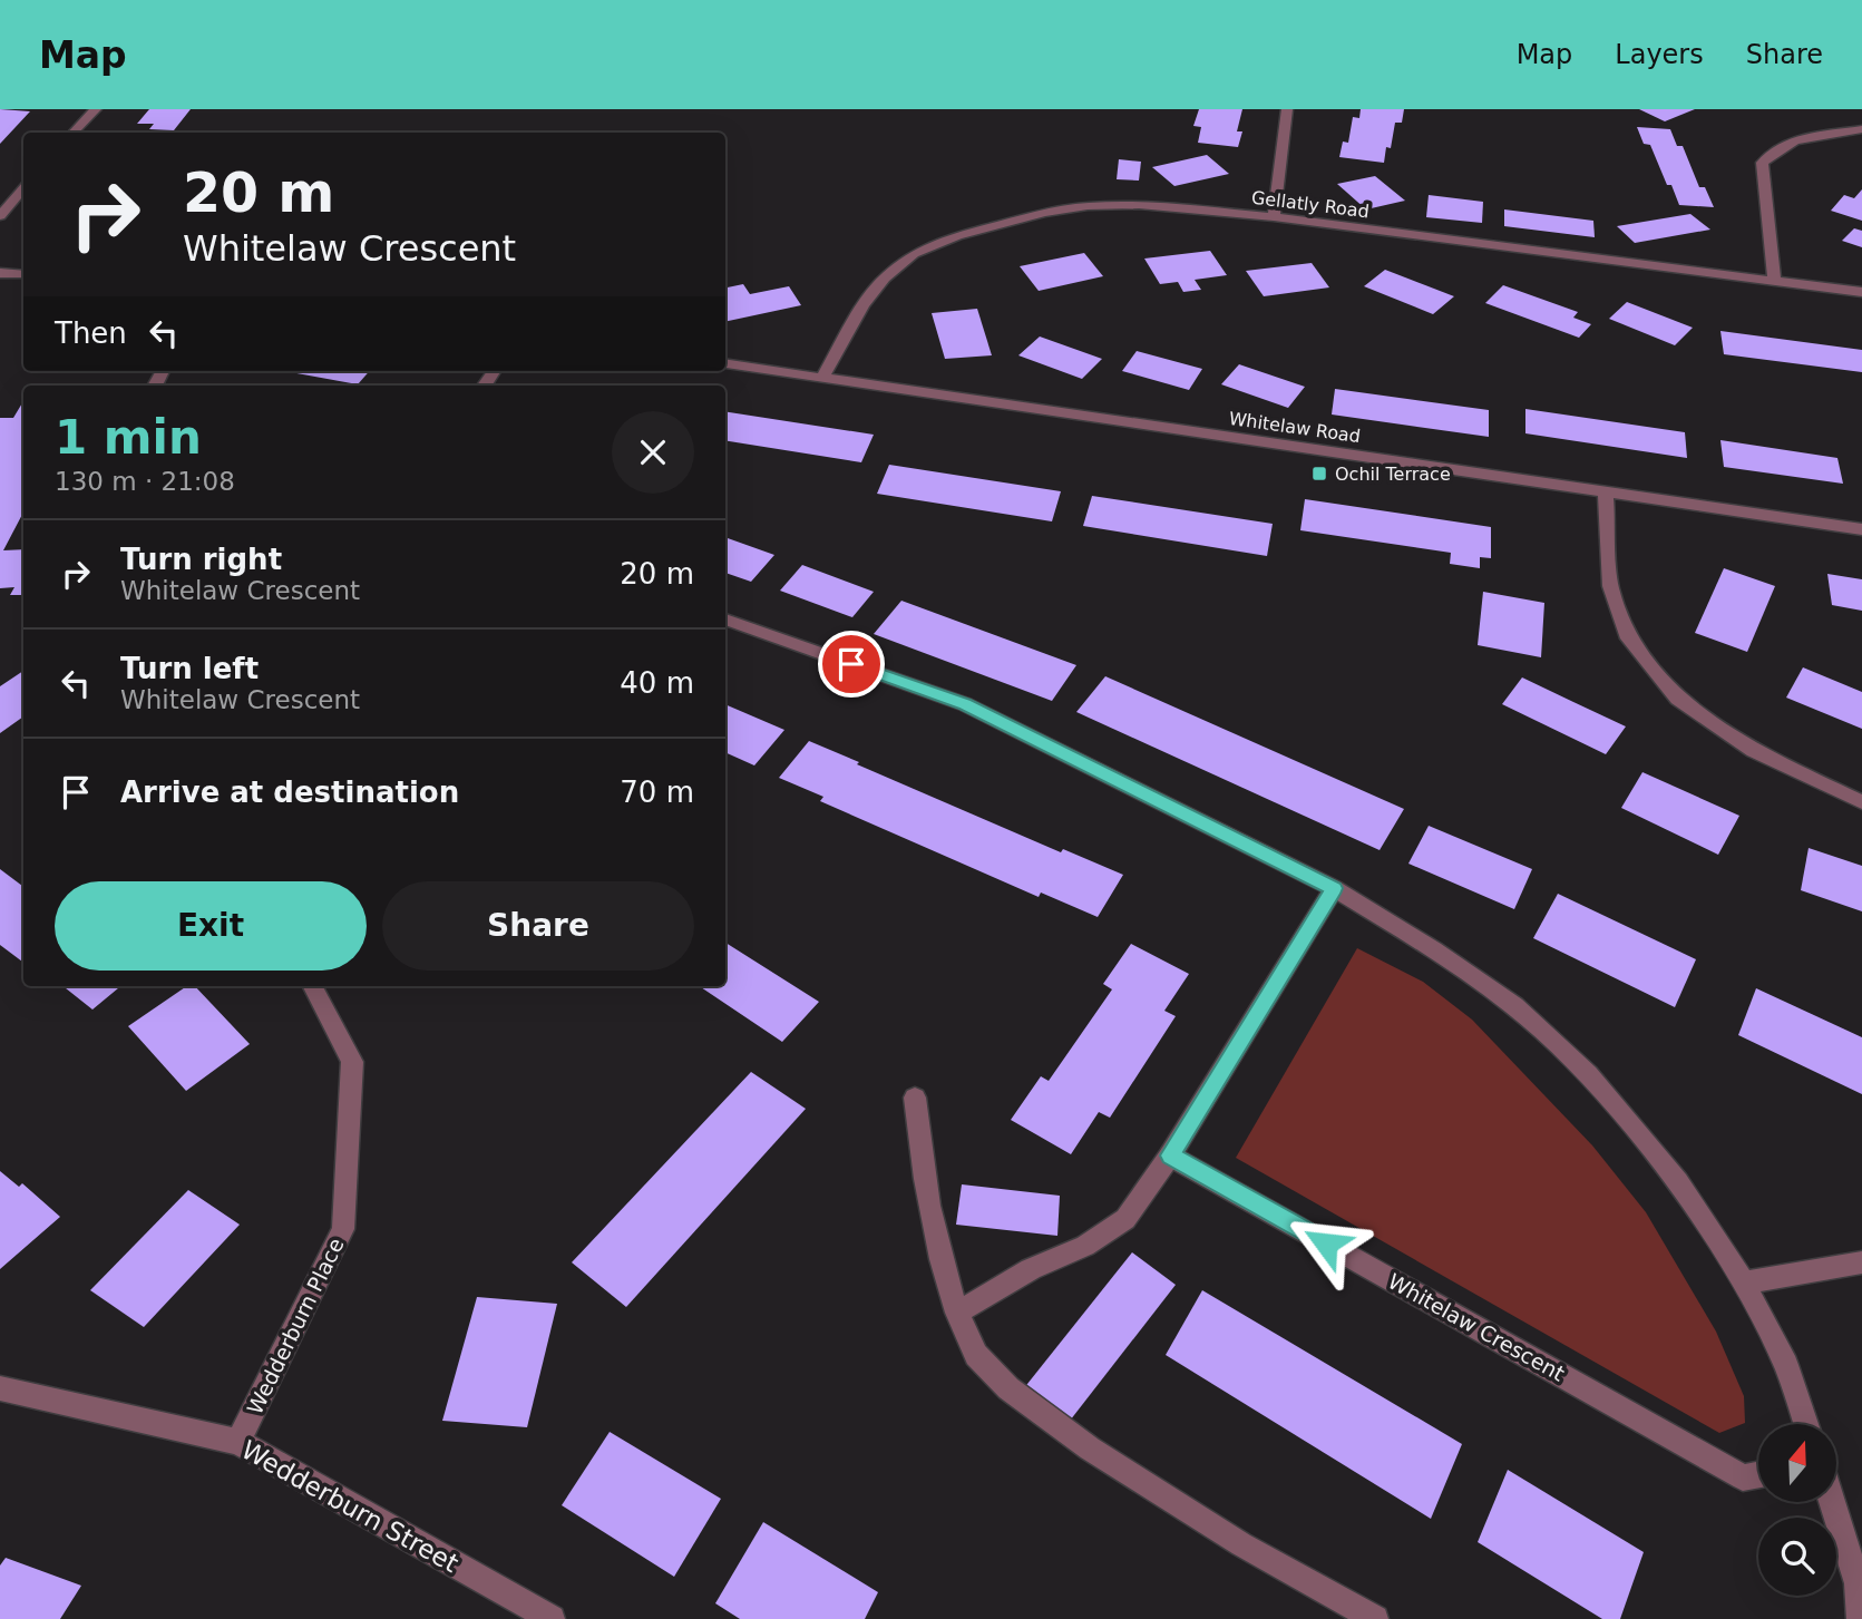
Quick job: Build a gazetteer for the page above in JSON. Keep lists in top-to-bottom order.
{
  "streets": {
    "street": [
      "Gellatly Road",
      "Whitelaw Road",
      "Wedderburn Place",
      "Whitelaw Crescent",
      "Wedderburn Street"
    ]
  },
  "crossings": [
    ["Gellatly Road", "Whitelaw Road"],
    ["Wedderburn Place", "Wedderburn Street"]
  ],
  "places": {
    "transit": ["Ochil Terrace"]
  },
  "north": "top",
  "page": {
    "header": "Map",
    "nav": ["Map", "Layers", "Share"],
    "turn": ["20 m", "Whitelaw Crescent"],
    "then": "Then",
    "heading": ["1 min", "130 m · 21:08"],
    "list": [
      {
        "name": "Turn right",
        "note": "Whitelaw Crescent",
        "value": "20 m"
      },
      {
        "name": "Turn left",
        "note": "Whitelaw Crescent",
        "value": "40 m"
      },
      {
        "name": "Arrive at destination",
        "value": "70 m"
      }
    ],
    "buttons": ["Exit", "Share"]
  }
}
